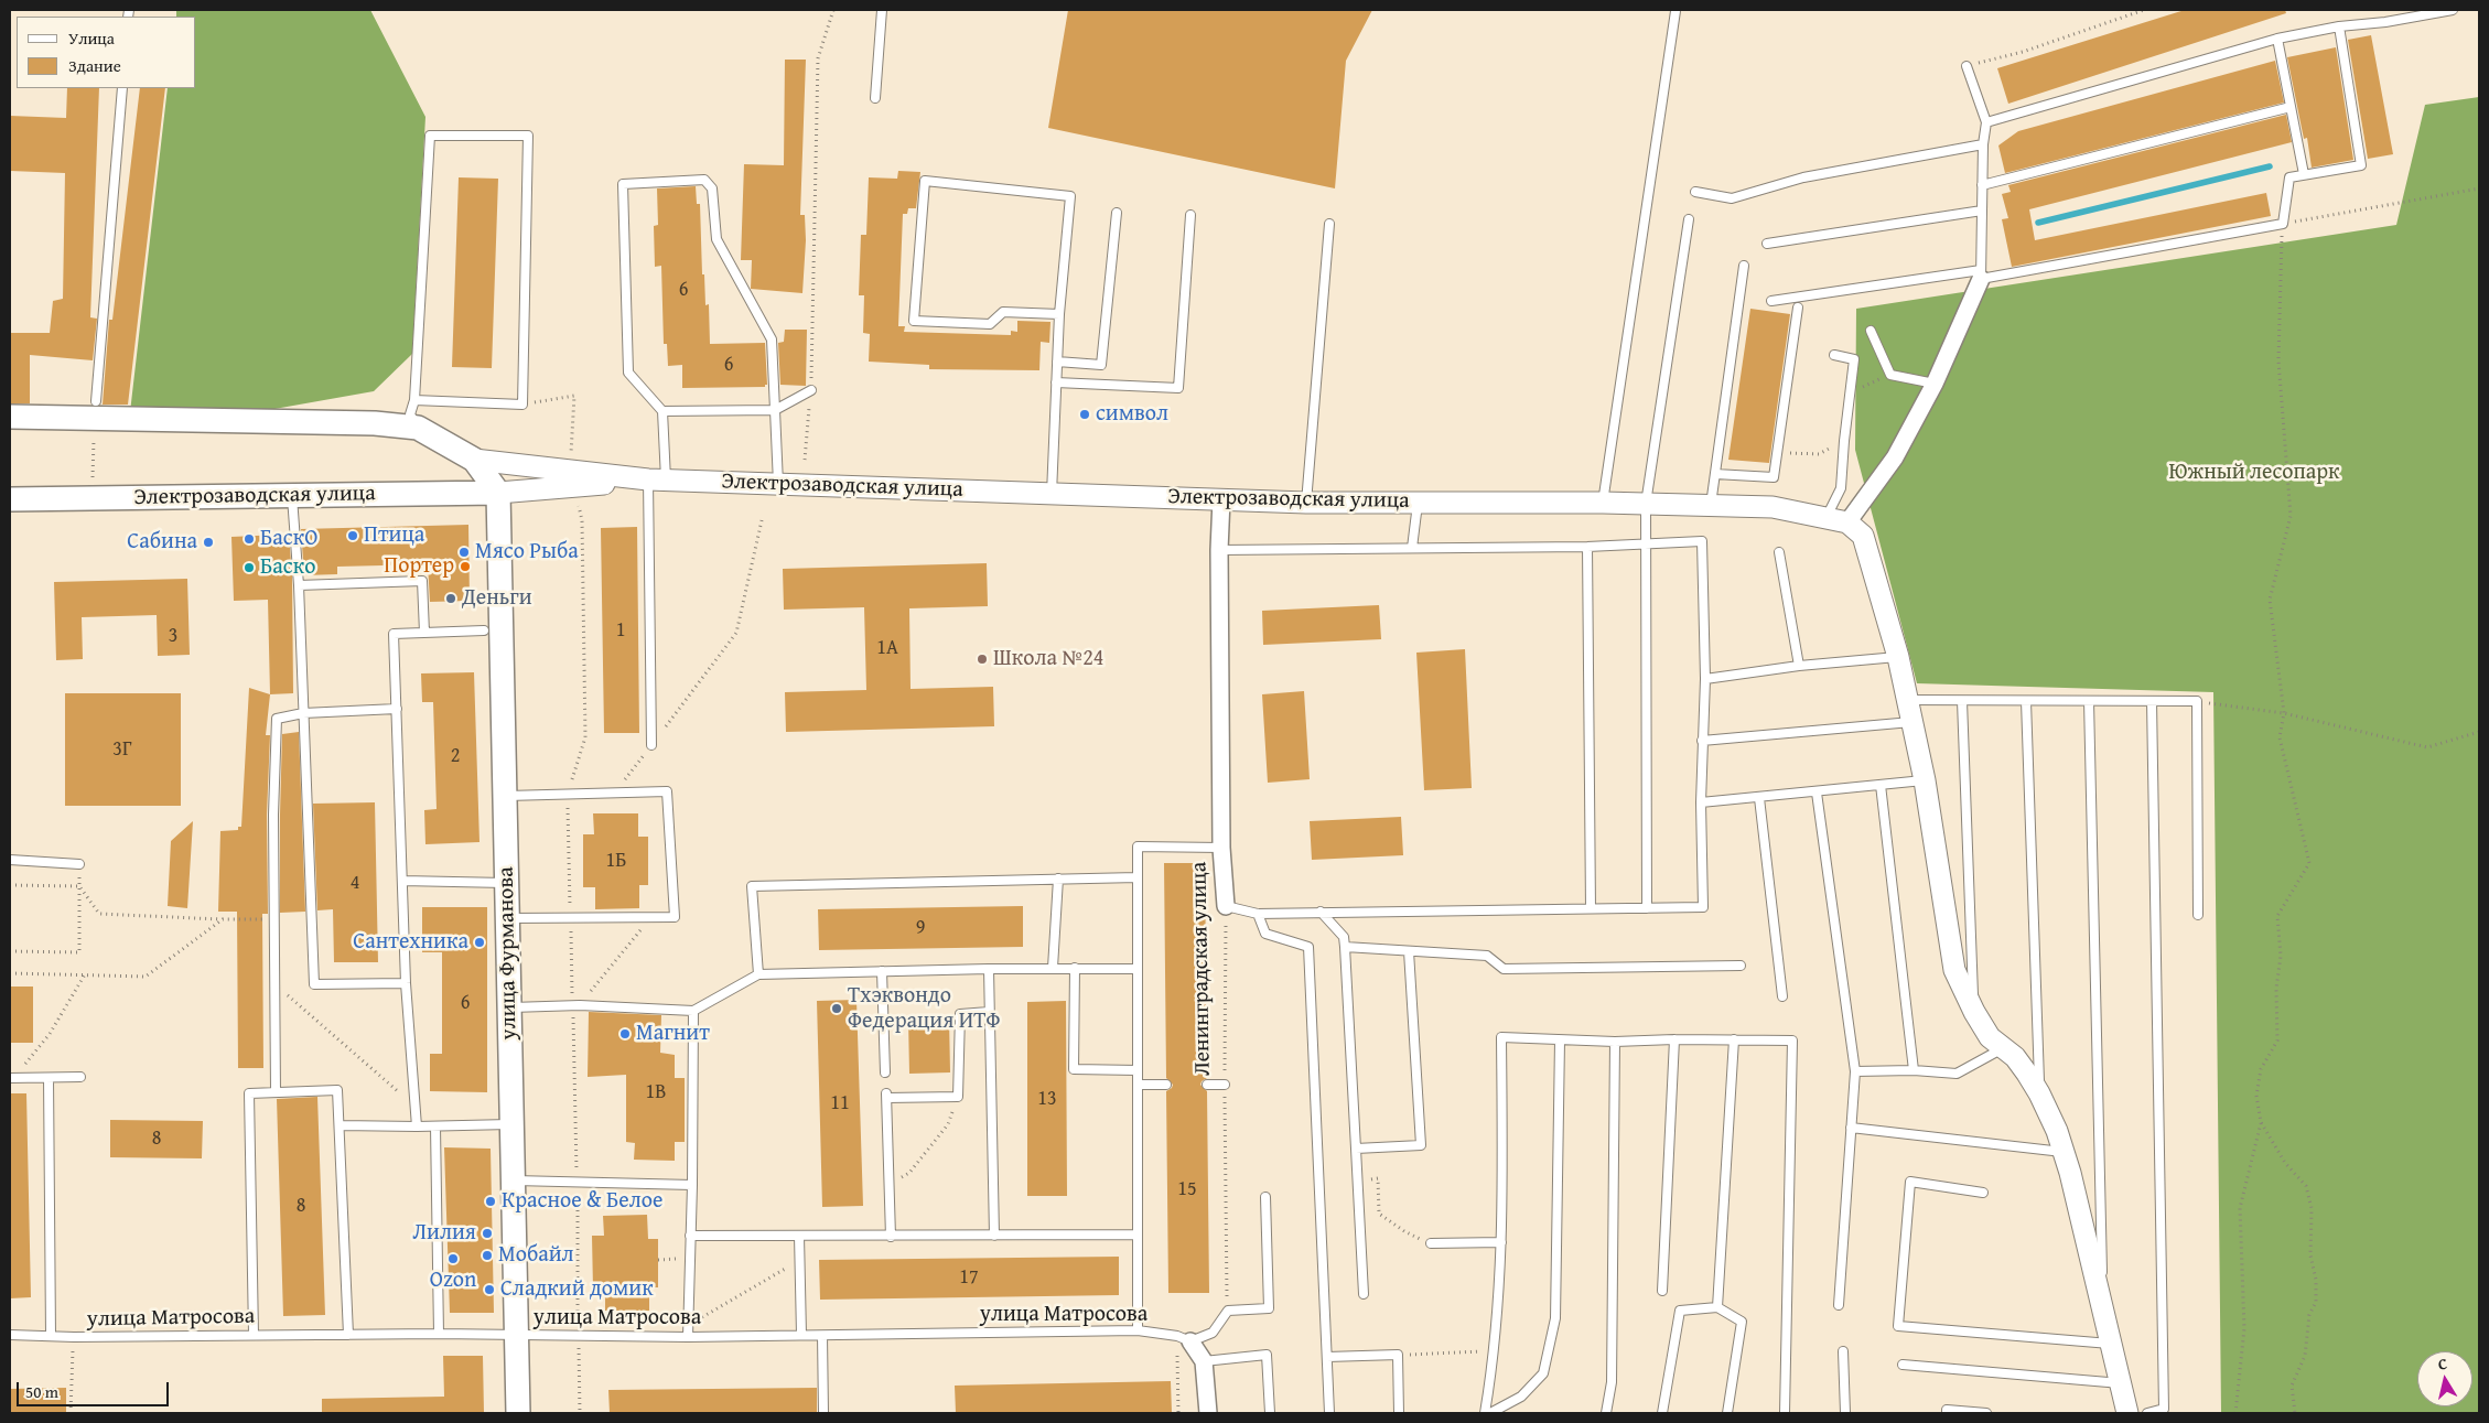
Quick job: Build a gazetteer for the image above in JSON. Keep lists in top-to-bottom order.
{
  "streets": {
    "main road": ["Электрозаводская улица", "улица Фурманова"],
    "street": ["Ленинградская улица"],
    "lane": ["улица Матросова"]
  },
  "crossings": [
    ["Электрозаводская улица", "улица Фурманова"],
    ["Электрозаводская улица", "Ленинградская улица"],
    ["улица Фурманова", "улица Матросова"]
  ],
  "parks": ["Южный лесопарк"],
  "places": [
    "символ",
    "Птица",
    "БаскО",
    "Сабина",
    "Мясо Рыба",
    "Портер",
    "Баско",
    "Деньги",
    "Школа №24",
    "Сантехника",
    "Тхэквондо Федерация ИТФ",
    "Магнит",
    "Красное & Белое",
    "Лилия",
    "Мобайл",
    "Ozon",
    "Сладкий домик"
  ],
  "house_numbers": [
    "6",
    "6",
    "1",
    "3",
    "1А",
    "3Г",
    "2",
    "1Б",
    "4",
    "9",
    "6",
    "1В",
    "13",
    "11",
    "8",
    "15",
    "8",
    "17"
  ],
  "legend": ["Улица", "Здание"],
  "scale_bar": "50 m",
  "north": "top"
}
